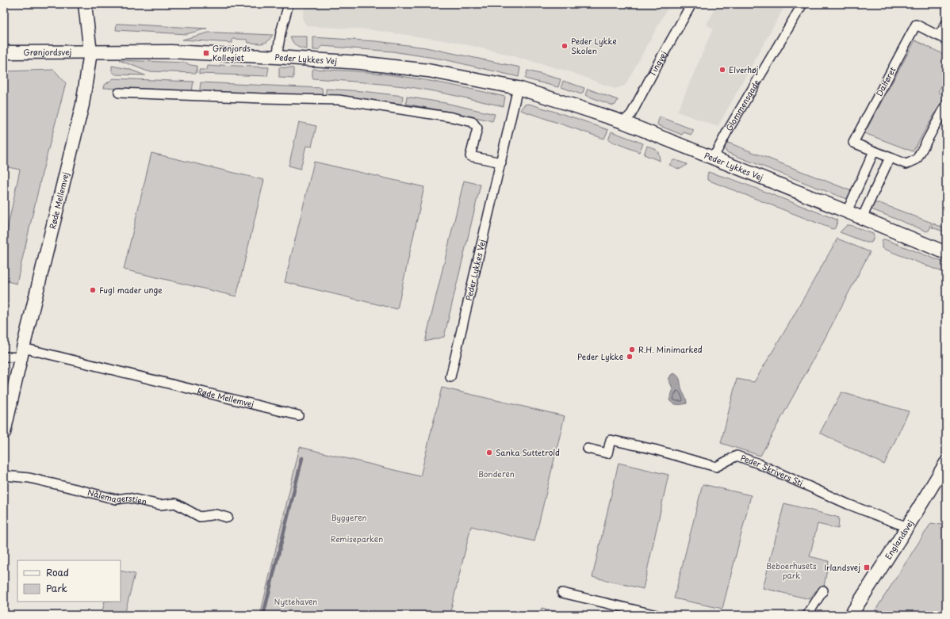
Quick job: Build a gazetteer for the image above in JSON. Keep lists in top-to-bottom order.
{
  "streets": {
    "street": [
      "Grønjordsvej",
      "Peder Lykkes Vej",
      "Tingvej",
      "Dalføret",
      "Glommensgade",
      "Røde Mellemvej",
      "Peder Skrivers Sti",
      "Nålemagerstien",
      "Englandsvej"
    ]
  },
  "crossings": [
    ["Grønjordsvej", "Peder Lykkes Vej"],
    ["Grønjordsvej", "Røde Mellemvej"],
    ["Peder Lykkes Vej", "Tingvej"],
    ["Peder Lykkes Vej", "Glommensgade"],
    ["Peder Lykkes Vej", "Røde Mellemvej"],
    ["Peder Skrivers Sti", "Englandsvej"]
  ],
  "parks": [
    "Bonderen",
    "Byggeren",
    "Remiseparken",
    "Beboerhusets park",
    "Nyttehaven"
  ],
  "places": {
    "other": [
      "Peder Lykke Skolen",
      "Elverhøj",
      "Fugl mader unge",
      "R.H. Minimarked",
      "Peder Lykke",
      "Sanka Suttetrold"
    ],
    "transit": ["Grønjords Kollegiet", "Irlandsvej"]
  },
  "legend": ["Road", "Park"]
}
